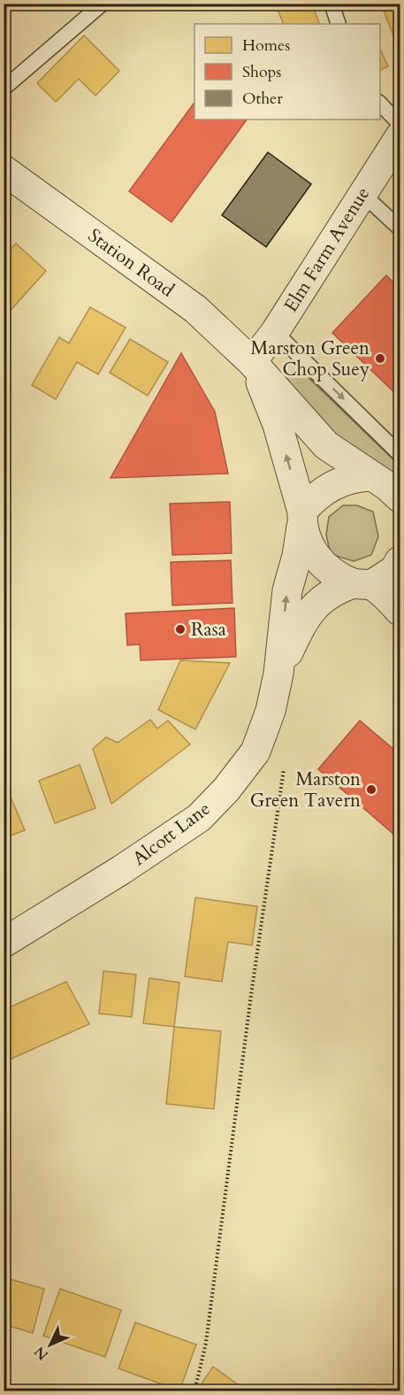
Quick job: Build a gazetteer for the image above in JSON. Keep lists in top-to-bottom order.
{
  "streets": {
    "street": ["Elm Farm Avenue", "Station Road", "Alcott Lane"]
  },
  "crossings": [
    ["Elm Farm Avenue", "Station Road"]
  ],
  "places": ["Marston Green Chop Suey", "Rasa", "Marston Green Tavern"],
  "legend": ["Homes", "Shops", "Other"],
  "north": "bottom left"
}
